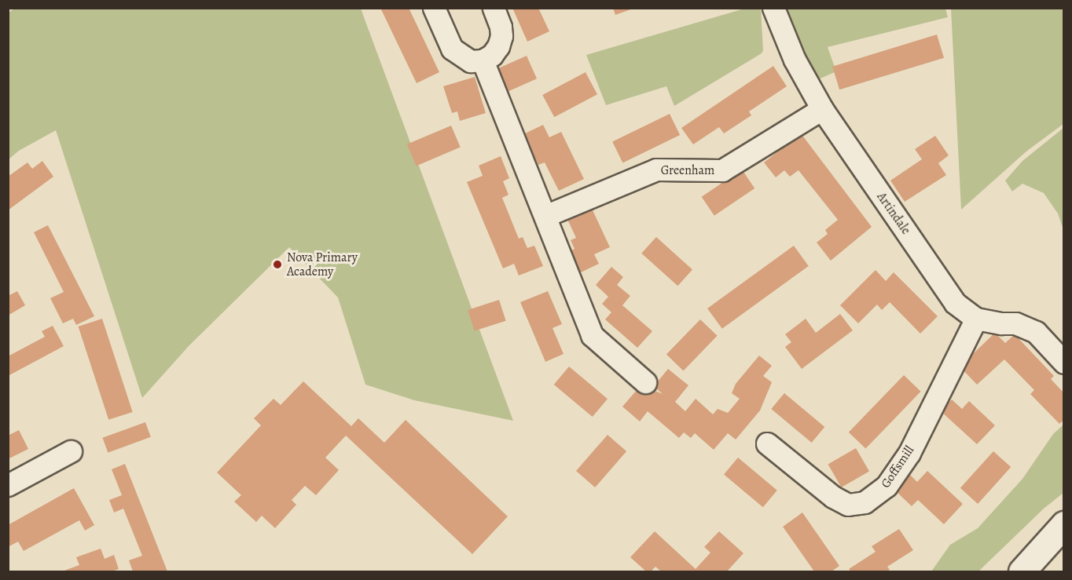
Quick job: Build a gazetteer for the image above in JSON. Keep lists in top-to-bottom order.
{
  "streets": {
    "street": ["Greenham", "Artindale", "Goffsmill"]
  },
  "crossings": [
    ["Greenham", "Artindale"],
    ["Artindale", "Goffsmill"]
  ],
  "places": ["Nova Primary Academy"]
}
